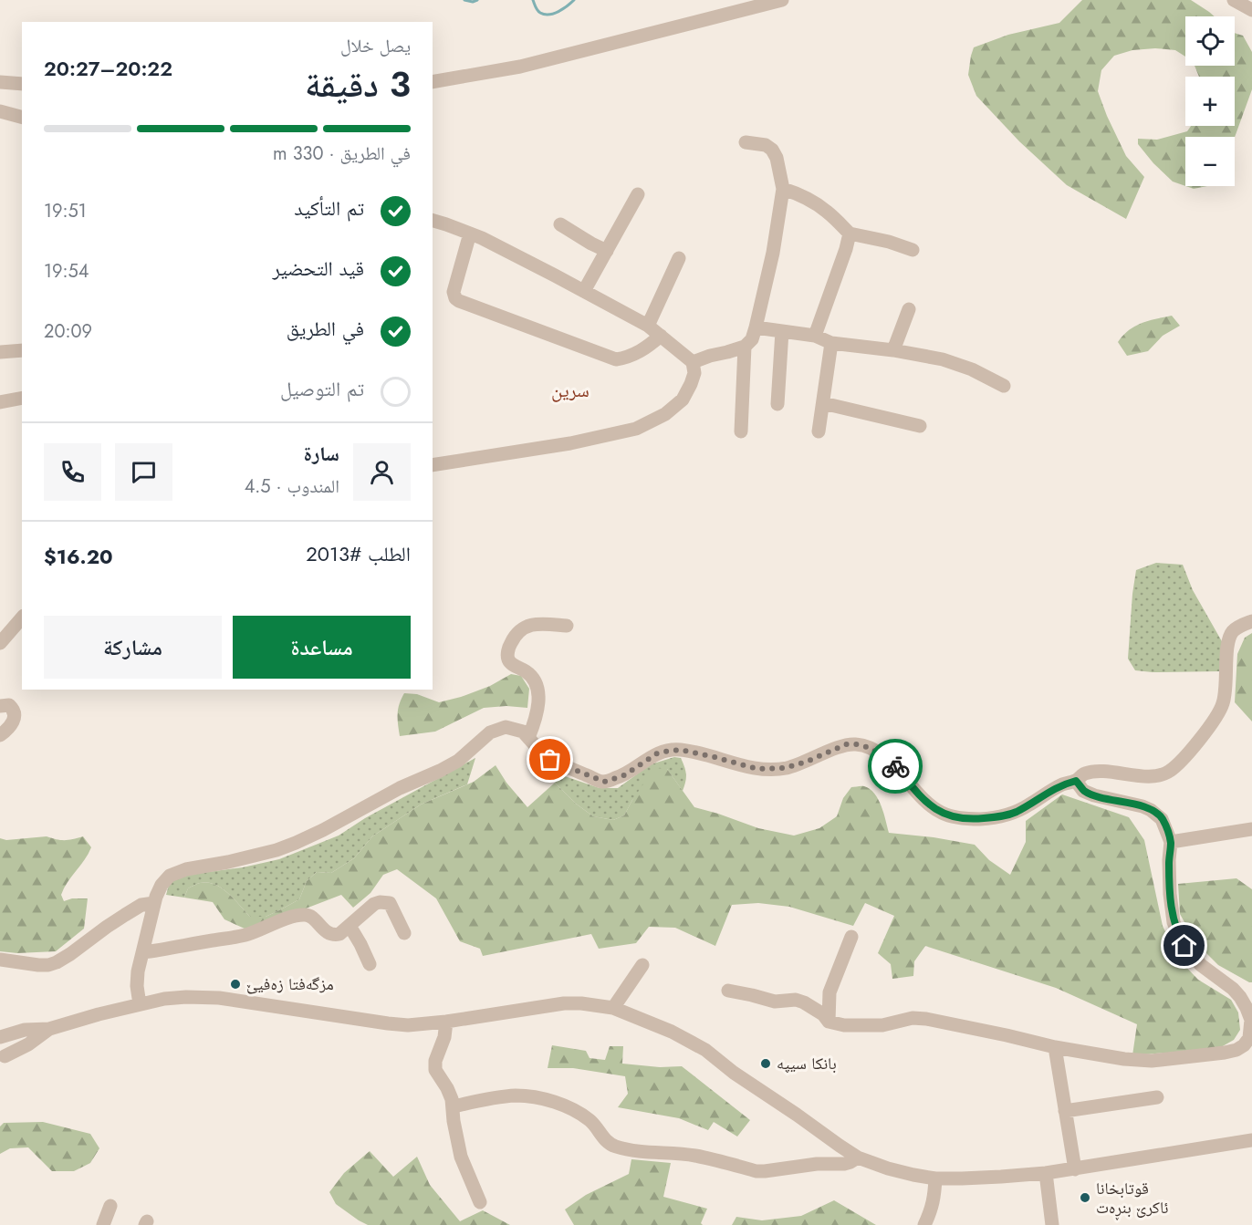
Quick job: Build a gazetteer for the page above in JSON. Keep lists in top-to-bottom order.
{
  "districts": ["سرين"],
  "places": ["مزگەفتا زەفیێ", "بانکا سیپە", "قوتابخانا ئاکرێ بنڕەت"],
  "page": {
    "map_buttons": ["+", "−"],
    "heading": ["3 دقيقة", "يصل خلال", "20:22–20:27"],
    "panel": [
      "سارة",
      "المندوب · 4.5",
      "الطلب #2013",
      "$16.20"
    ],
    "bar": "في الطريق · 330 m",
    "list": [
      ["تم التأكيد", "19:51"],
      ["قيد التحضير", "19:54"],
      ["في الطريق", "20:09"],
      "تم التوصيل"
    ],
    "buttons": ["مساعدة", "مشاركة"]
  }
}
